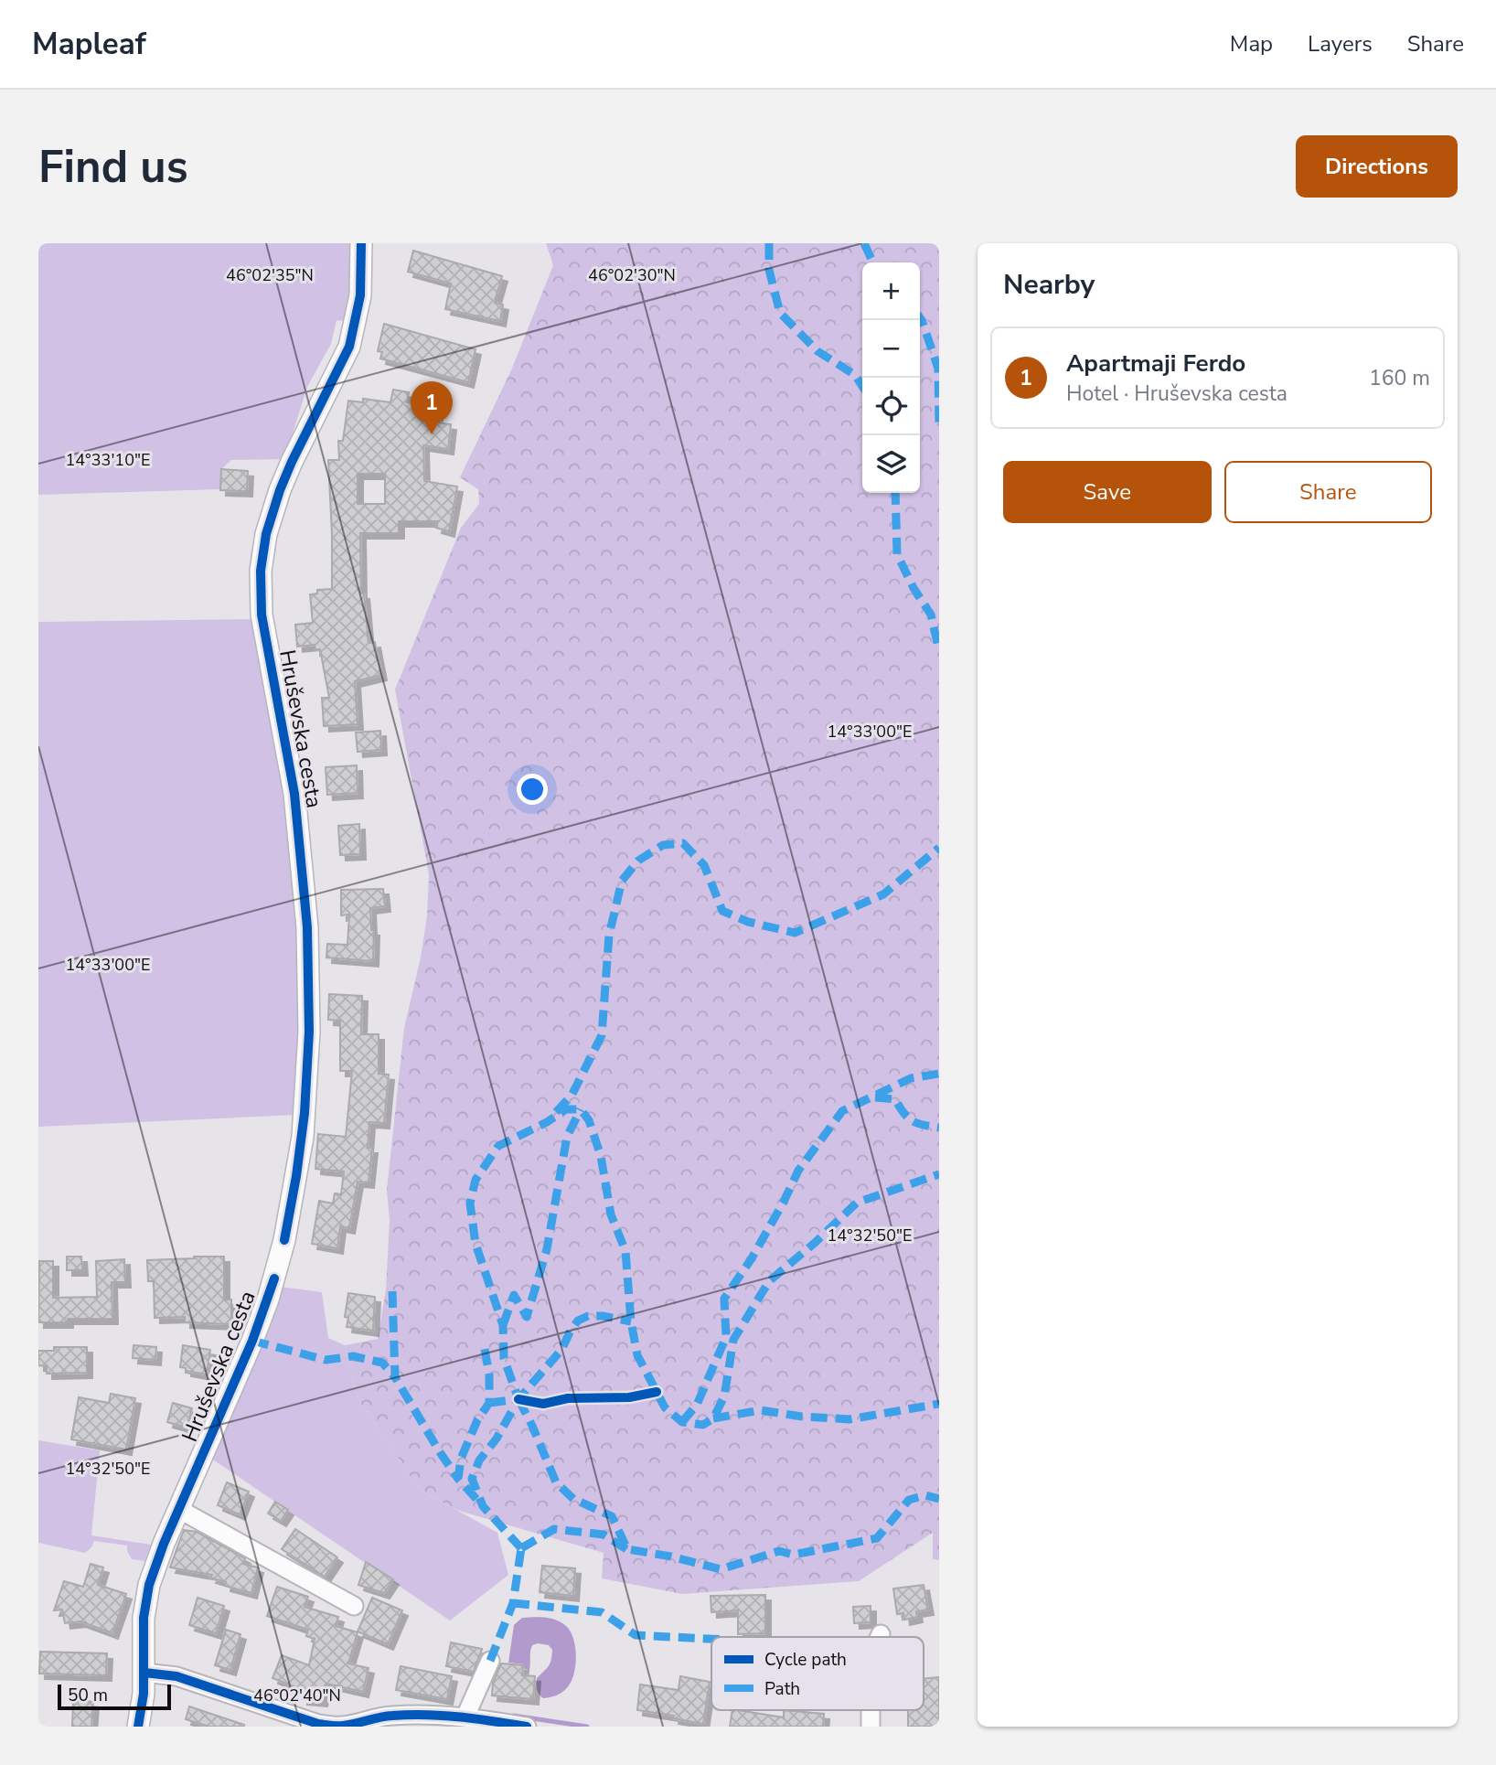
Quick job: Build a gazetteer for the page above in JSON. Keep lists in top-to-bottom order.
{
  "streets": {
    "street": ["Hruševska cesta"]
  },
  "legend": ["Cycle path", "Path"],
  "scale_bar": "50 m",
  "page": {
    "header": "Mapleaf",
    "nav": ["Map", "Layers", "Share"],
    "buttons": [
      "Directions",
      ["Save", "Share"]
    ],
    "title": "Find us",
    "heading": "Nearby",
    "map_buttons": ["+", "−"],
    "list": [
      {
        "mark": "1",
        "name": "Apartmaji Ferdo",
        "note": "Hotel · Hruševska cesta",
        "value": "160 m"
      }
    ],
    "pins": "1",
    "scale": "50 m"
  },
  "coordinates": [
    "46°02'35\"N",
    "46°02'30\"N",
    "14°33'10\"E",
    "14°33'00\"E",
    "14°32'50\"E",
    "46°02'40\"N"
  ]
}
